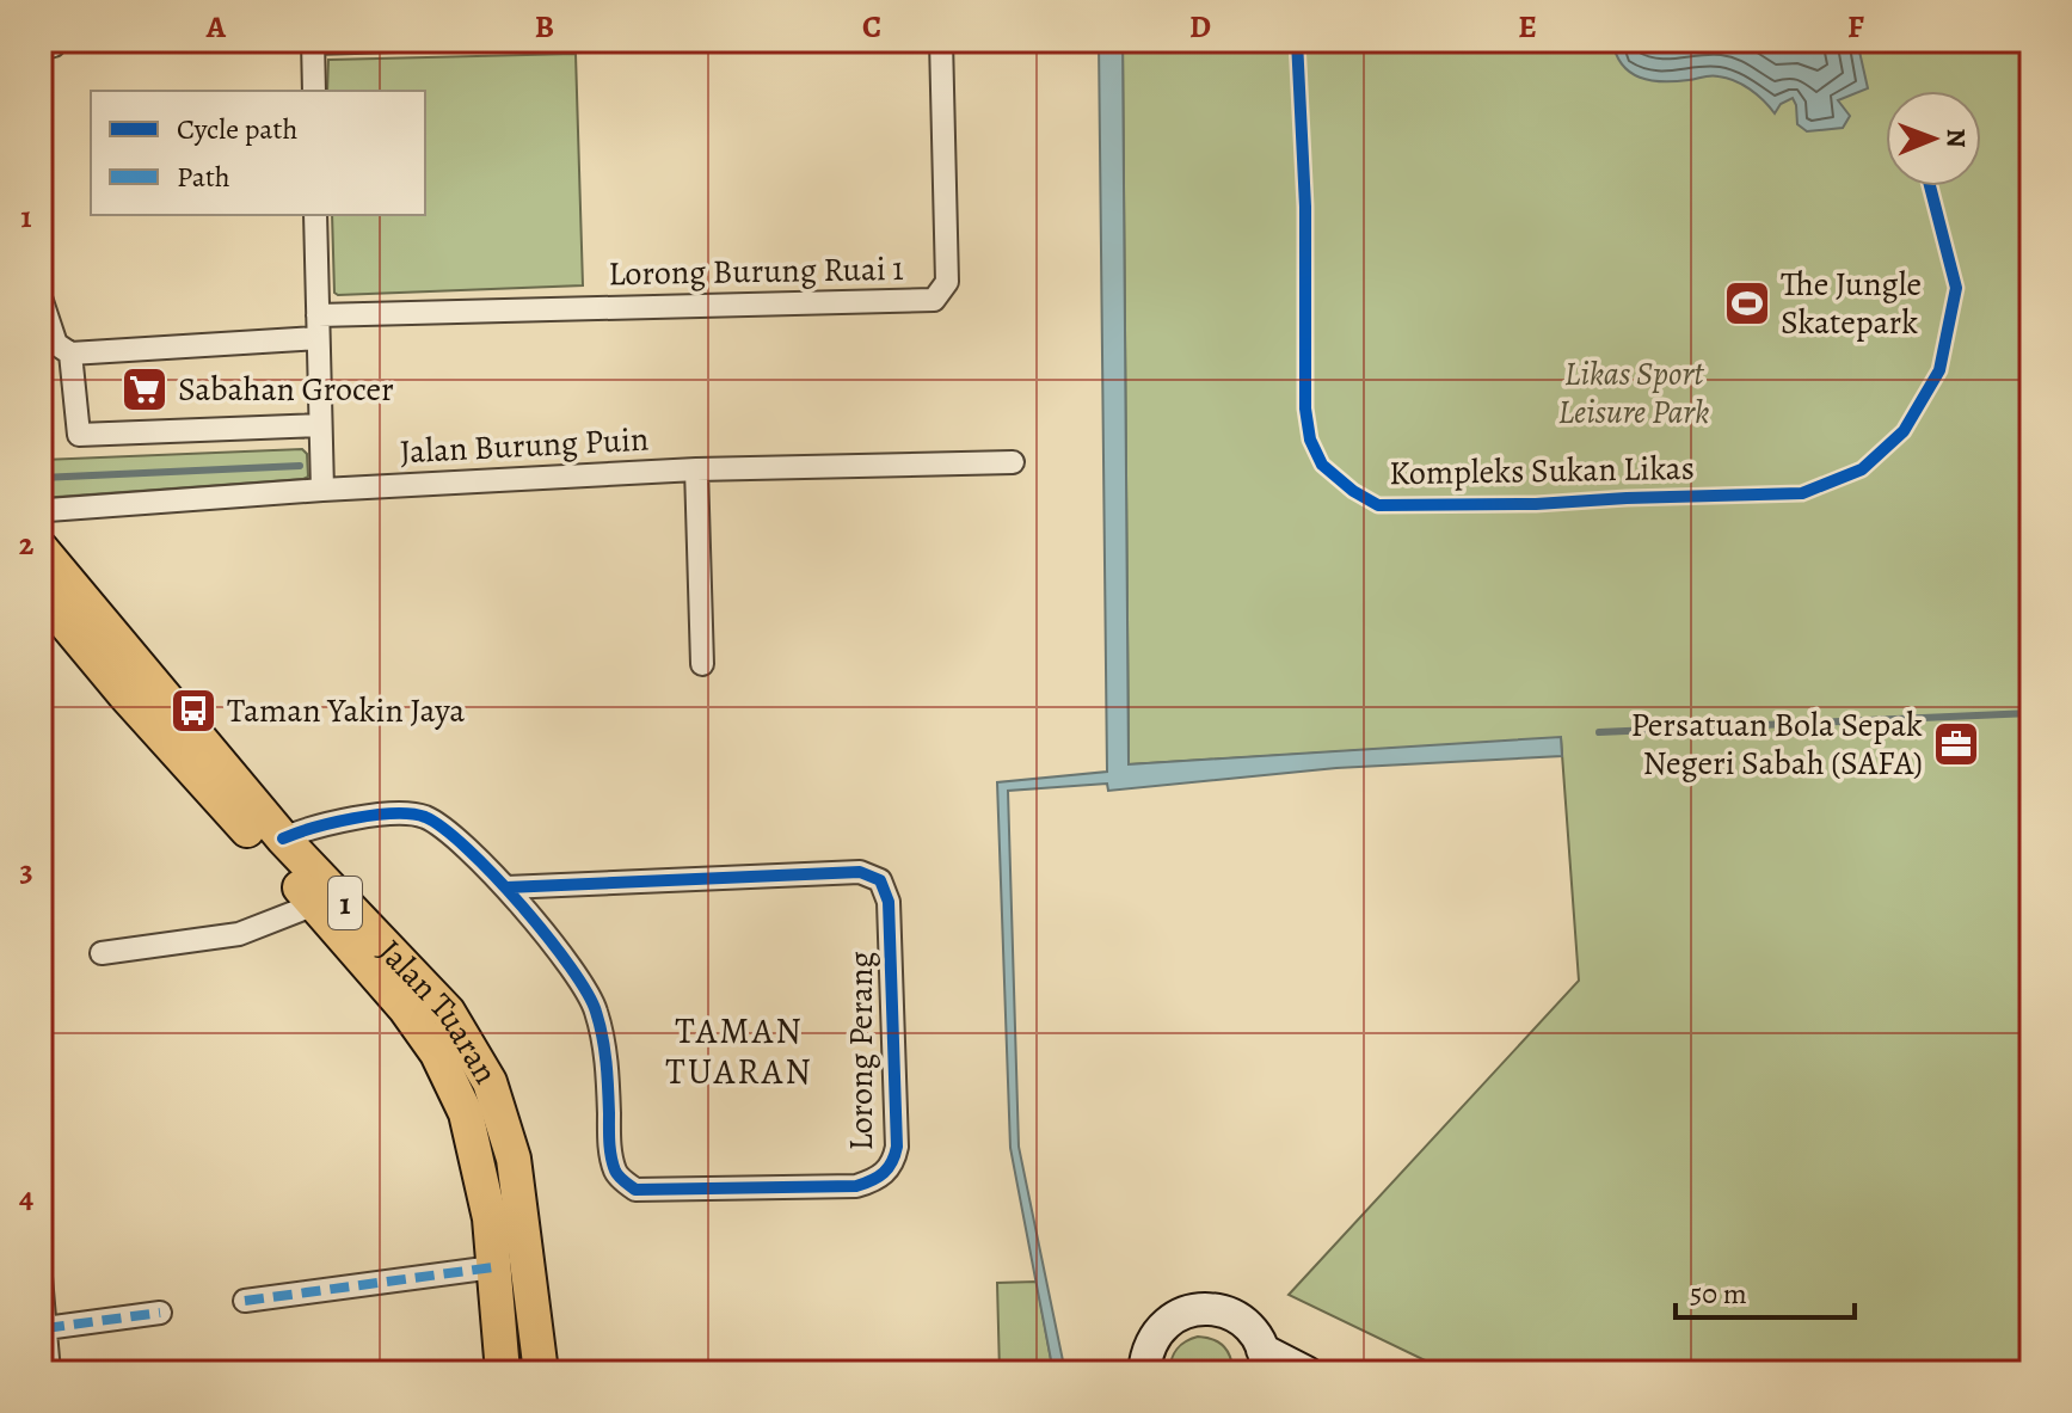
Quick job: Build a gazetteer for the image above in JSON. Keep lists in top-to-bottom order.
{
  "streets": {
    "main road": ["1", "Jalan Tuaran"],
    "street": ["Lorong Burung Ruai 1", "Jalan Burung Puin", "Lorong Perang"],
    "cycle path": ["Kompleks Sukan Likas"]
  },
  "crossings": [
    ["Jalan Tuaran", "Lorong Perang"]
  ],
  "districts": ["TAMAN TUARAN"],
  "parks": ["Likas Sport Leisure Park"],
  "places": {
    "sports": ["The Jungle Skatepark"],
    "supermarket": ["Sabahan Grocer"],
    "bus stop": ["Taman Yakin Jaya"],
    "office": ["Persatuan Bola Sepak Negeri Sabah (SAFA)"]
  },
  "legend": ["Cycle path", "Path"],
  "scale_bar": "50 m",
  "north": "right",
  "grid": {
    "columns": [
      "A",
      "B",
      "C",
      "D",
      "E",
      "F"
    ],
    "rows": [
      "1",
      "2",
      "3",
      "4"
    ]
  }
}
